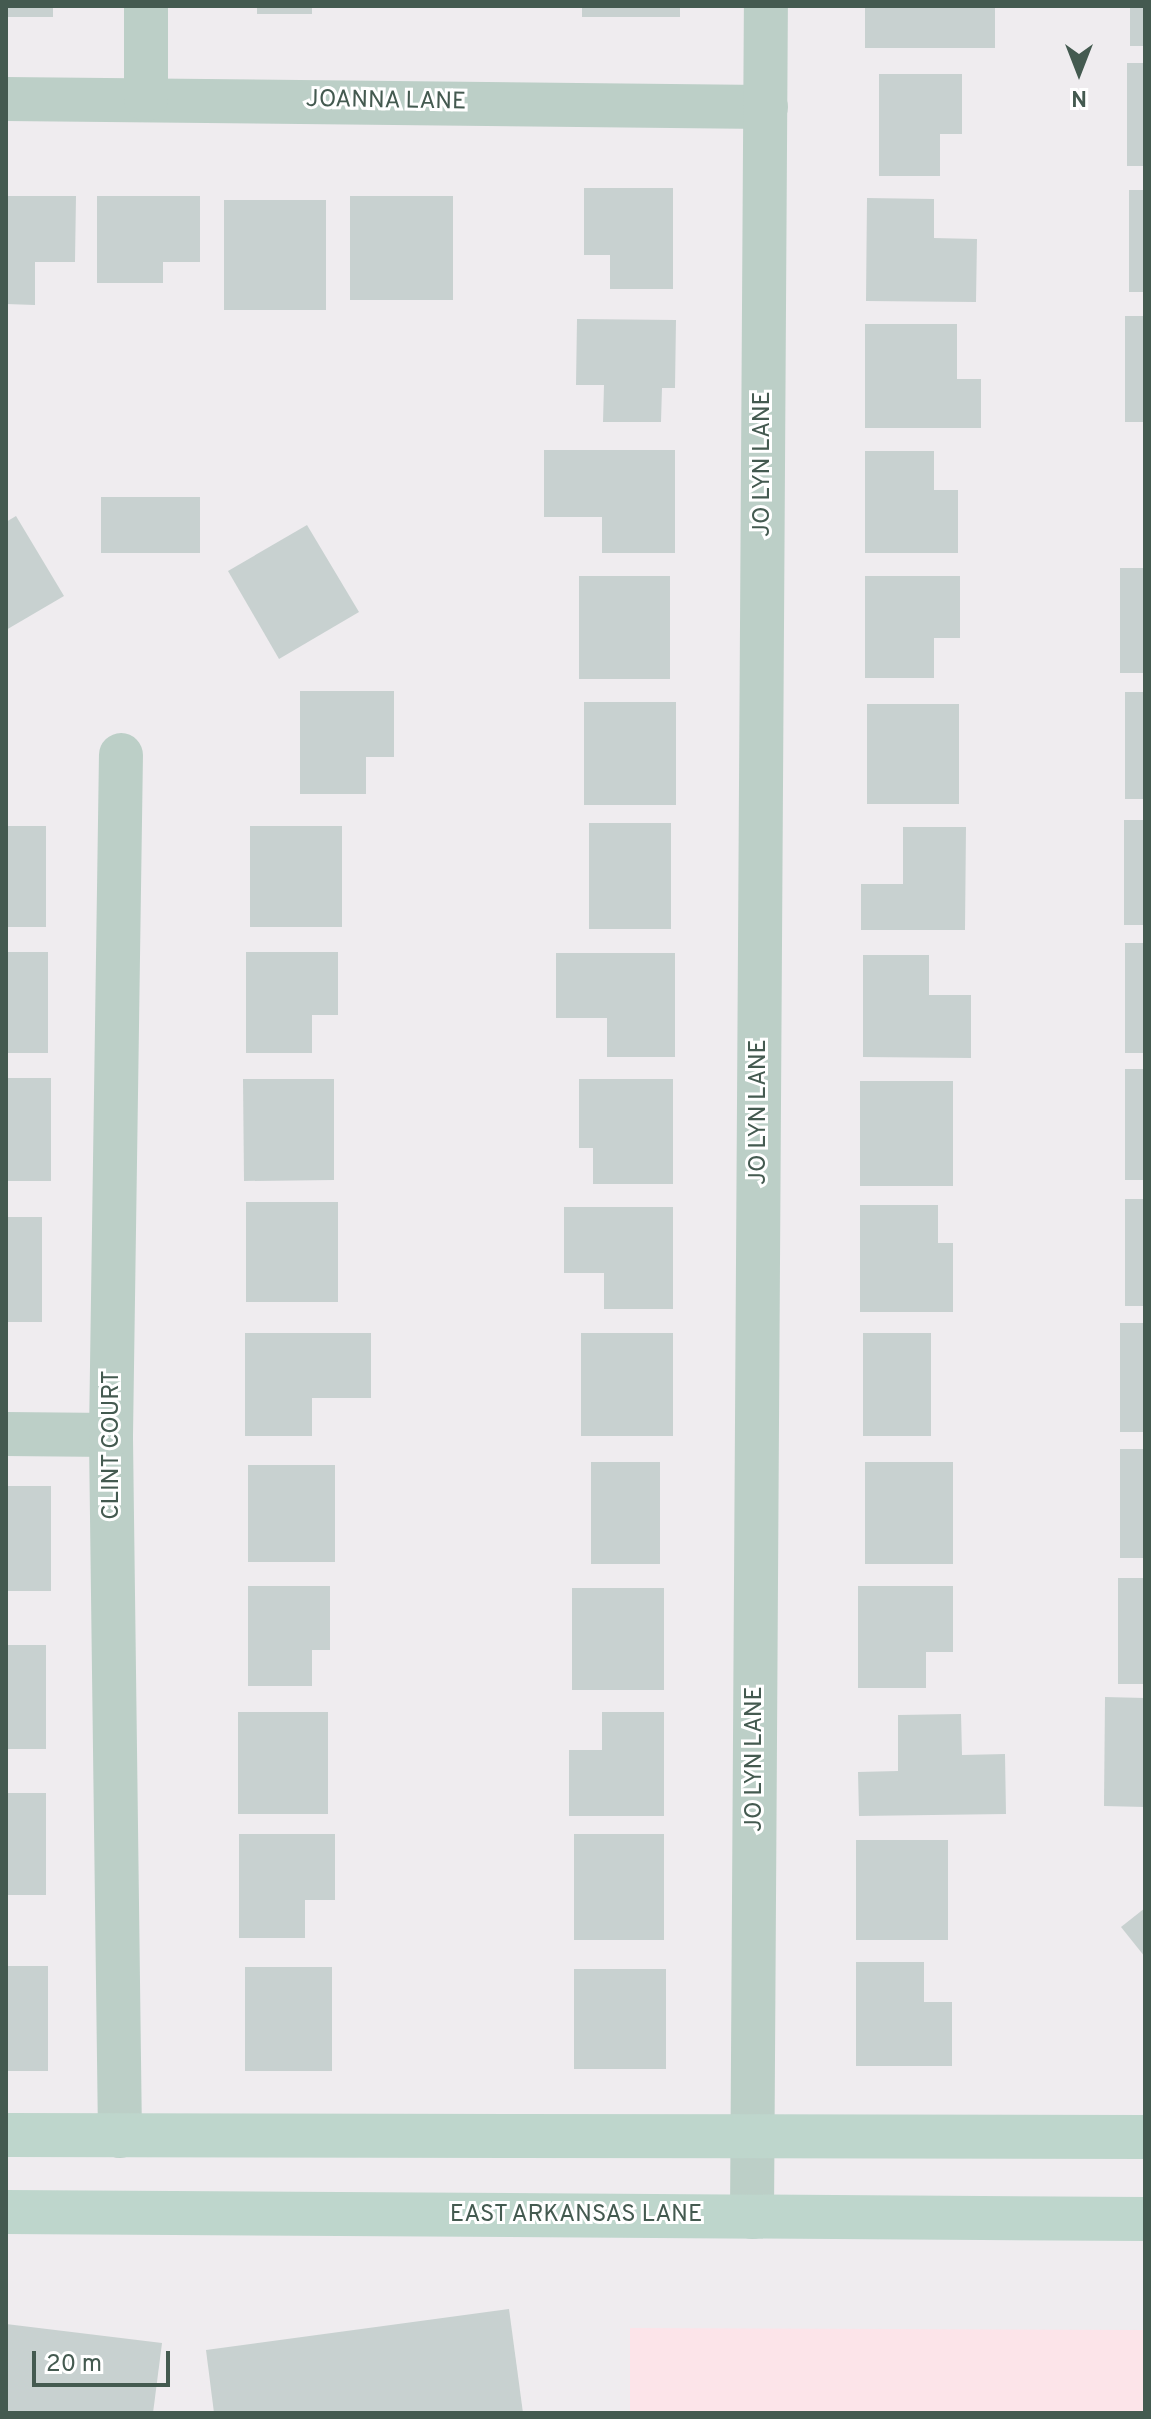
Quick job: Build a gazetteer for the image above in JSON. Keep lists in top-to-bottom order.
{
  "streets": {
    "main road": ["EAST ARKANSAS LANE"],
    "street": ["JOANNA LANE", "JO LYN LANE", "CLINT COURT"]
  },
  "crossings": [
    ["JOANNA LANE", "JO LYN LANE"],
    ["JO LYN LANE", "EAST ARKANSAS LANE"]
  ],
  "scale_bar": "20 m",
  "north": "bottom"
}
